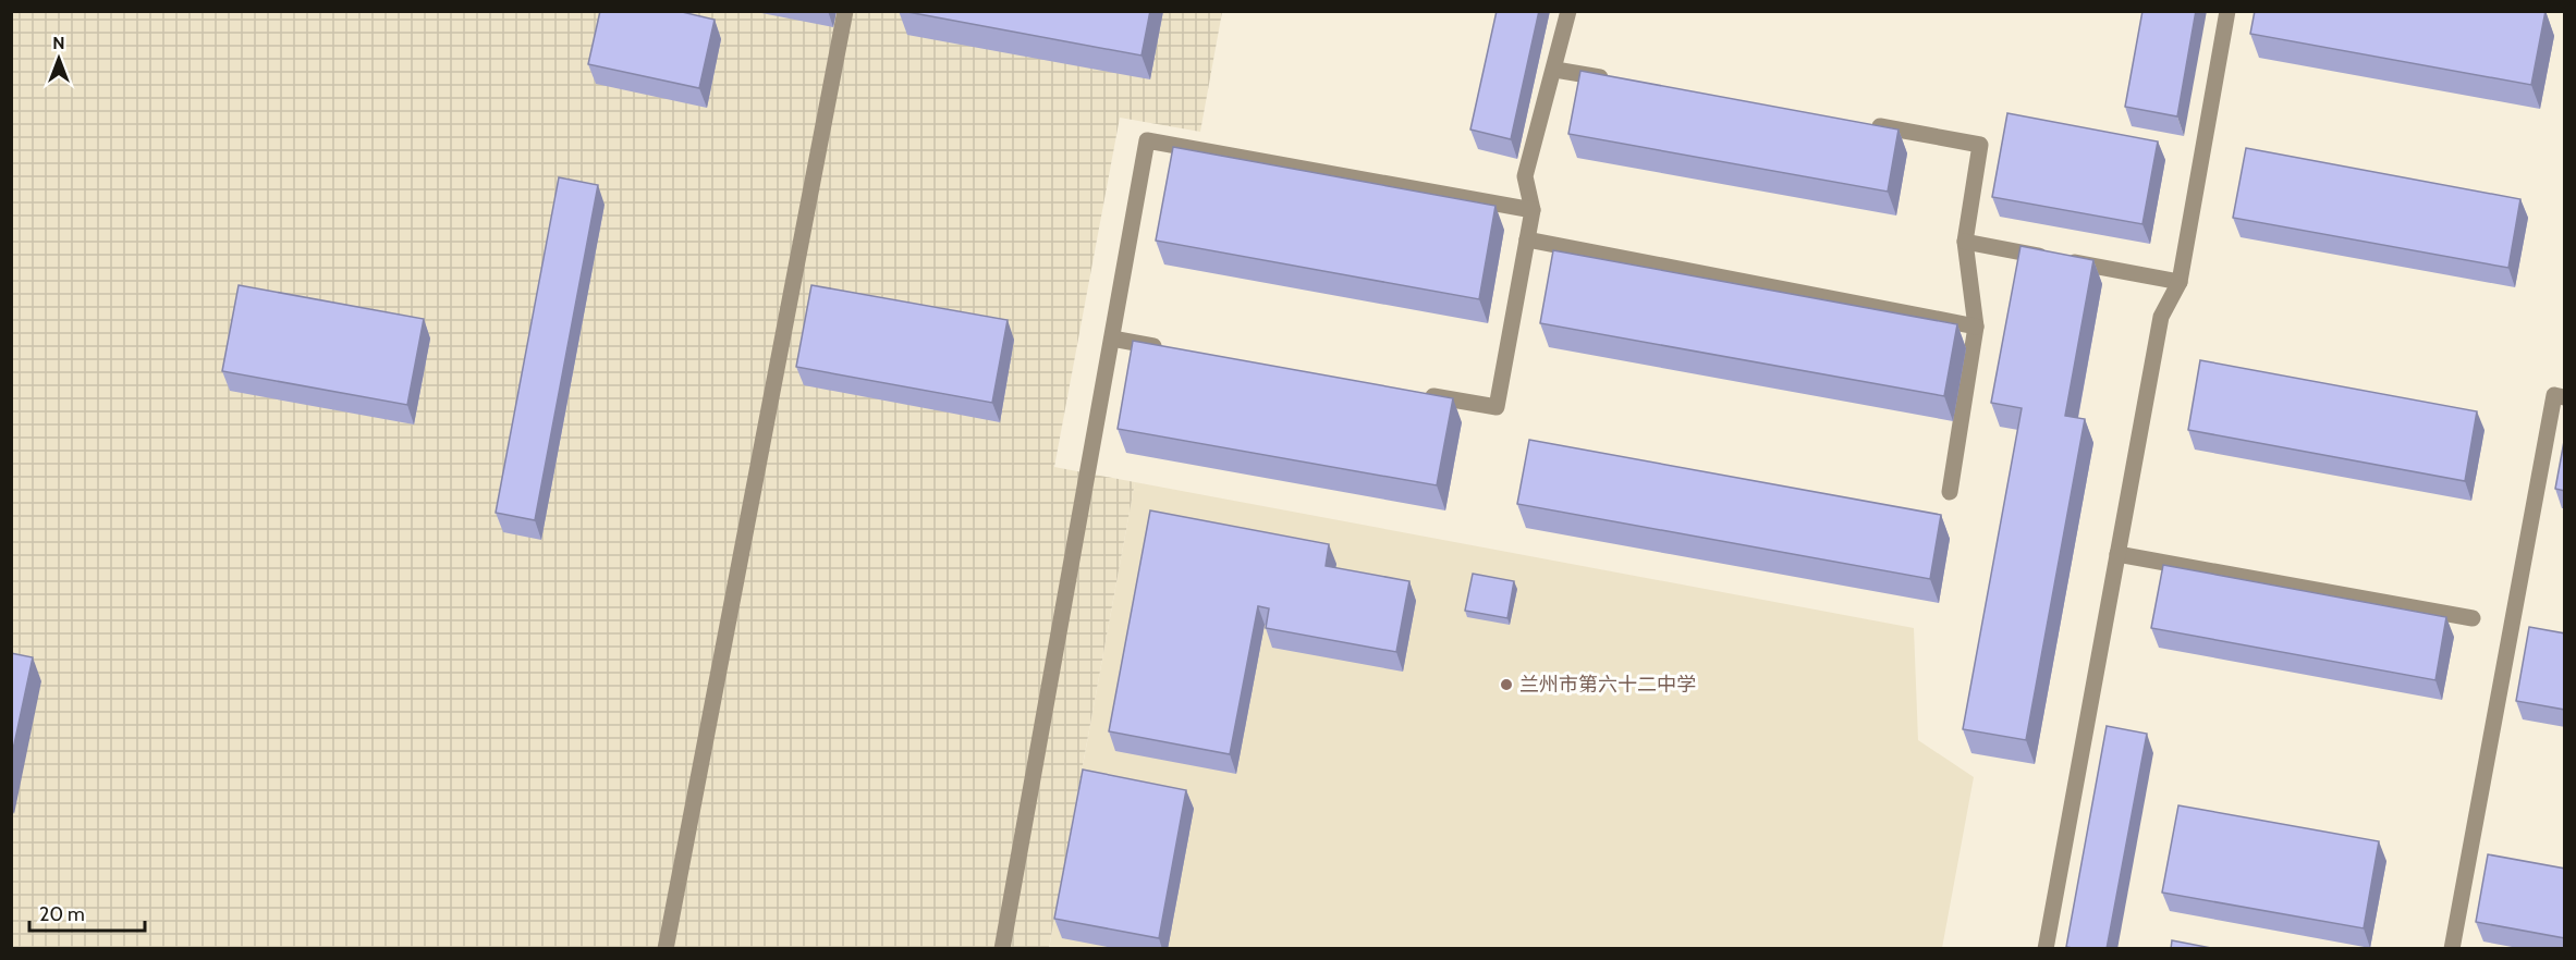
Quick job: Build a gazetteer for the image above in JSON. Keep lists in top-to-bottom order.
{
  "places": ["兰州市第六十二中学"],
  "scale_bar": "20 m",
  "north": "top"
}
